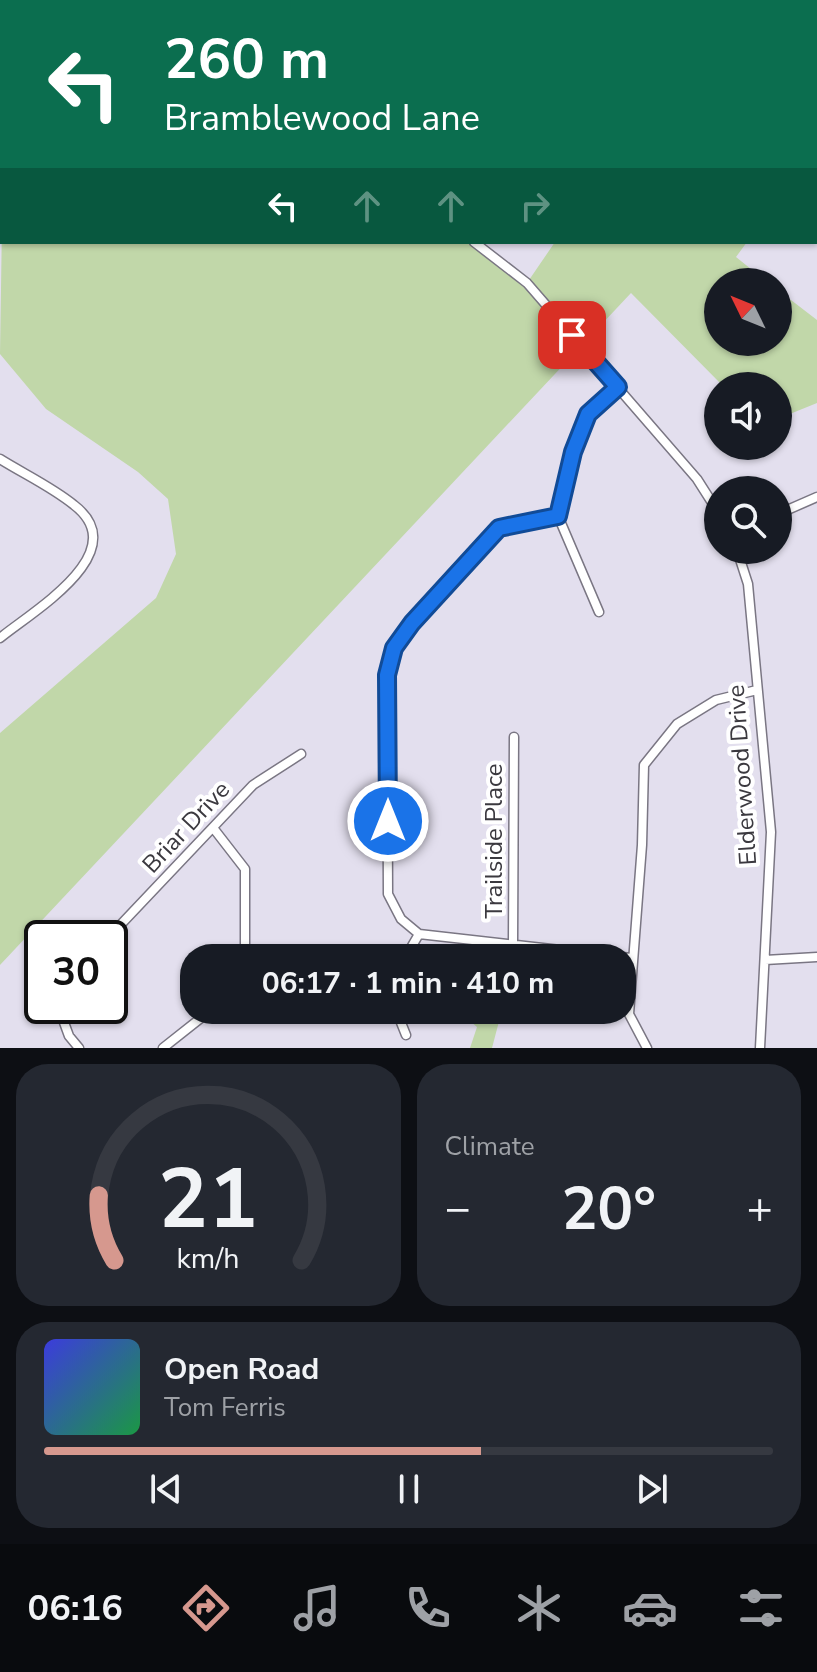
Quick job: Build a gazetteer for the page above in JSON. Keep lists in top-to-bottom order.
{
  "streets": {
    "street": ["Elderwood Drive", "Briar Drive", "Trailside Place"]
  },
  "north": "top left",
  "page": {
    "turn": ["260 m", "Bramblewood Lane"],
    "limit": "30",
    "trip": "06:17 · 1 min · 410 m",
    "tile": "Climate",
    "heat": ["−", "20°", "+"],
    "song": ["Open Road", "Tom Ferris"],
    "tabs": "06:16",
    "gauge": ["21", "km/h"]
  }
}
